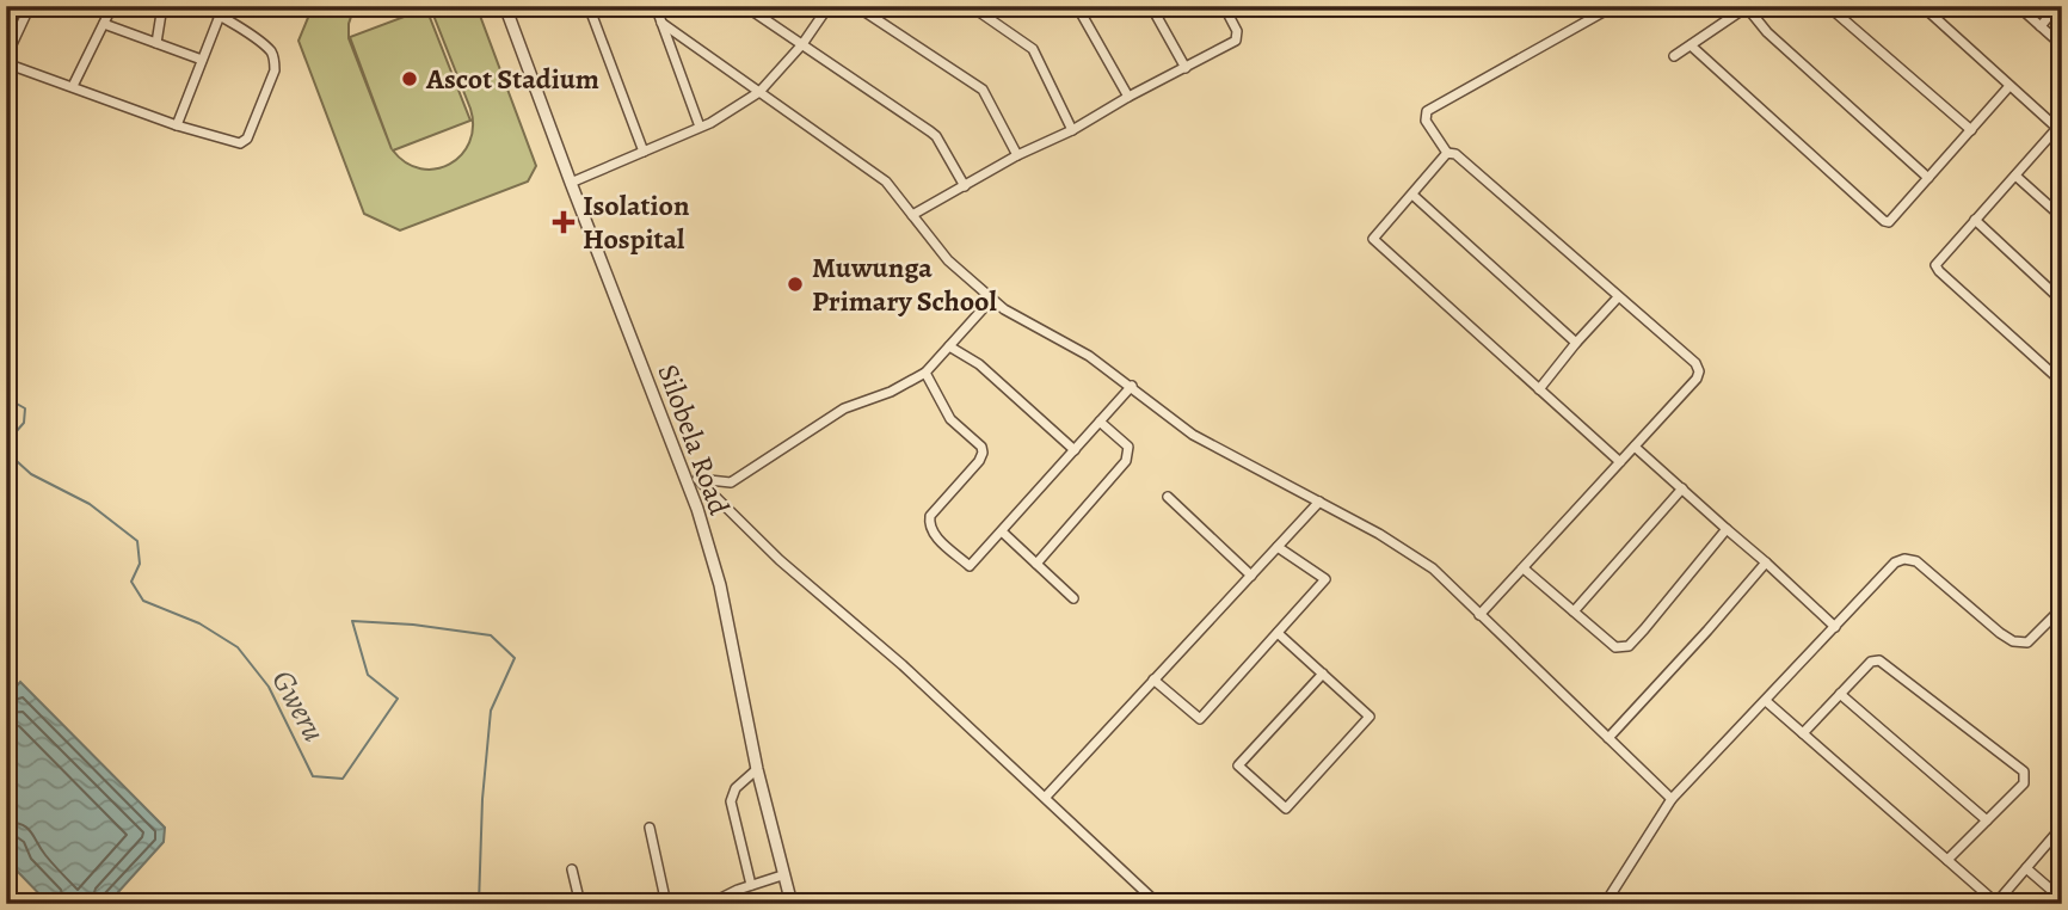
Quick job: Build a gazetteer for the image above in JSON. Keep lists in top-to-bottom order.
{
  "streets": {
    "street": ["Silobela Road"]
  },
  "water": ["Gweru"],
  "places": {
    "other": ["Ascot Stadium", "Muwunga Primary School"],
    "health": ["Isolation Hospital"]
  }
}
